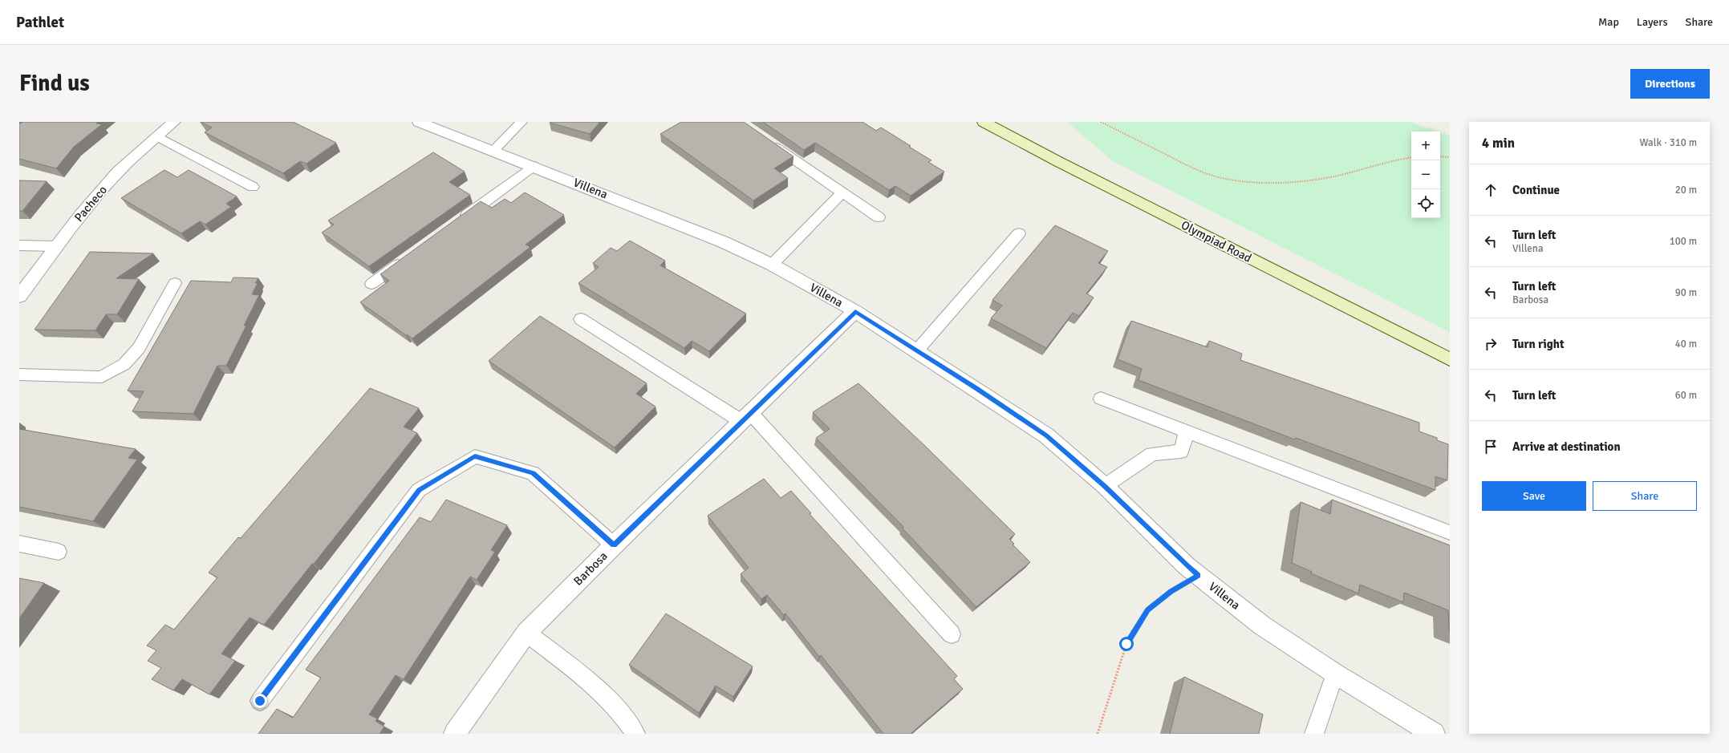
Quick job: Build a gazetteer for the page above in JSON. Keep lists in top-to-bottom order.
{
  "streets": {
    "main road": ["Olympiad Road"],
    "street": ["Villena", "Pacheco", "Barbosa"]
  },
  "crossings": [
    ["Villena", "Barbosa"]
  ],
  "page": {
    "header": "Pathlet",
    "nav": ["Map", "Layers", "Share"],
    "buttons": [
      "Directions",
      ["Save", "Share"]
    ],
    "title": "Find us",
    "heading": ["4 min", "Walk · 310 m"],
    "map_buttons": ["+", "−"],
    "list": [
      ["Continue", "20 m"],
      ["Turn left", "Villena", "100 m"],
      ["Turn left", "Barbosa", "90 m"],
      ["Turn right", "40 m"],
      ["Turn left", "60 m"],
      "Arrive at destination"
    ]
  }
}
